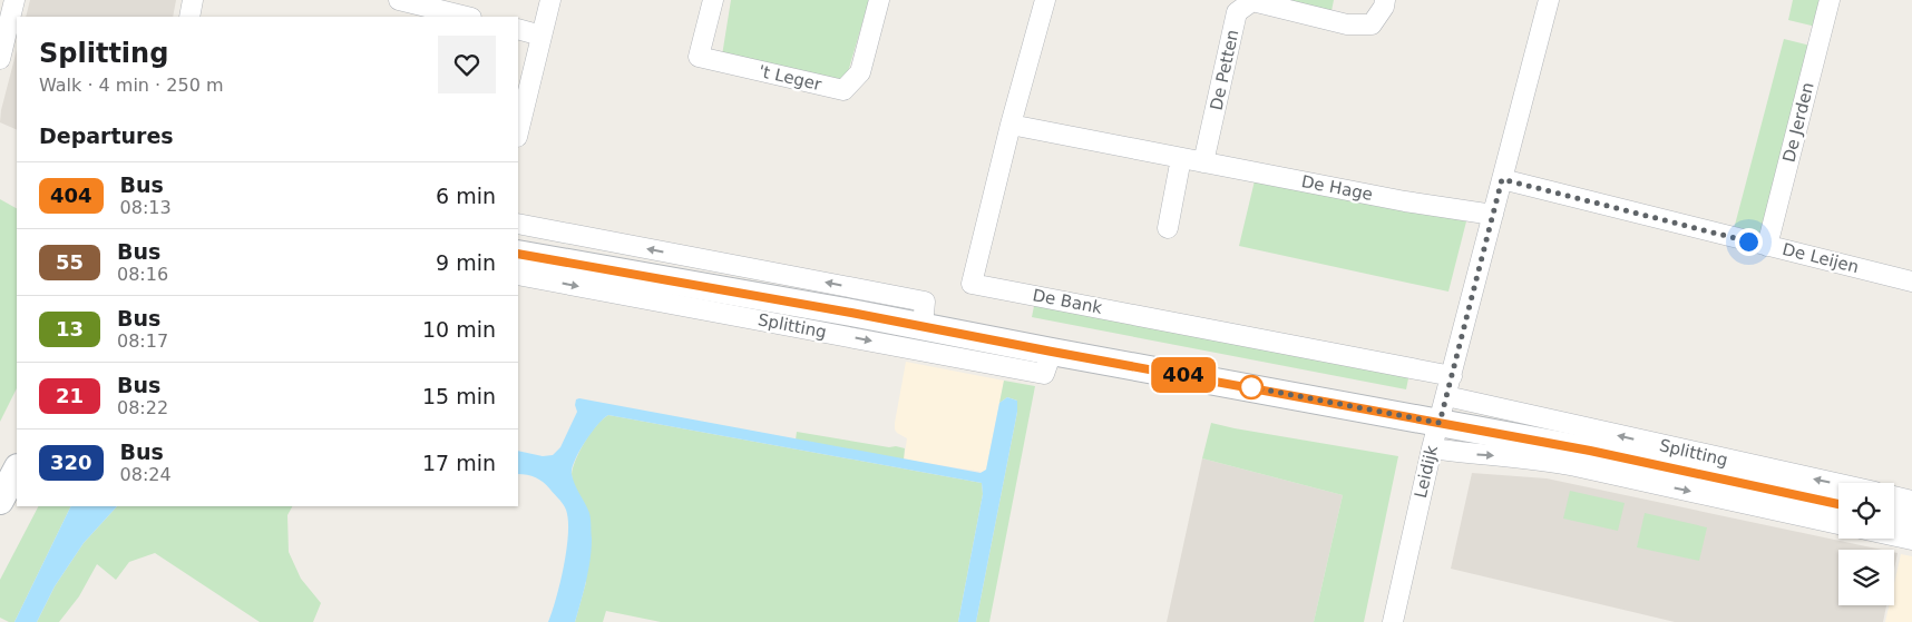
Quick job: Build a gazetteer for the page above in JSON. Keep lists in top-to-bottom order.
{
  "streets": {
    "main road": ["Splitting"],
    "street": [
      "De Petten",
      "'t Leger",
      "De Jerden",
      "De Hage",
      "De Leijen",
      "De Bank",
      "Leidijk"
    ]
  },
  "crossings": [
    ["De Petten", "De Hage"],
    ["De Jerden", "De Leijen"],
    ["De Hage", "De Bank"],
    ["De Hage", "Leidijk"],
    ["De Leijen", "Leidijk"],
    ["De Bank", "Leidijk"],
    ["Splitting", "Leidijk"]
  ],
  "lines": ["bus line 404"],
  "page": {
    "on_map": "404",
    "heading": [
      ["Splitting", "Walk · 4 min · 250 m"],
      "Departures"
    ],
    "list": [
      {
        "mark": "404",
        "name": "Bus",
        "note": "08:13",
        "value": "6 min"
      },
      {
        "mark": "55",
        "name": "Bus",
        "note": "08:16",
        "value": "9 min"
      },
      {
        "mark": "13",
        "name": "Bus",
        "note": "08:17",
        "value": "10 min"
      },
      {
        "mark": "21",
        "name": "Bus",
        "note": "08:22",
        "value": "15 min"
      },
      {
        "mark": "320",
        "name": "Bus",
        "note": "08:24",
        "value": "17 min"
      }
    ]
  }
}
